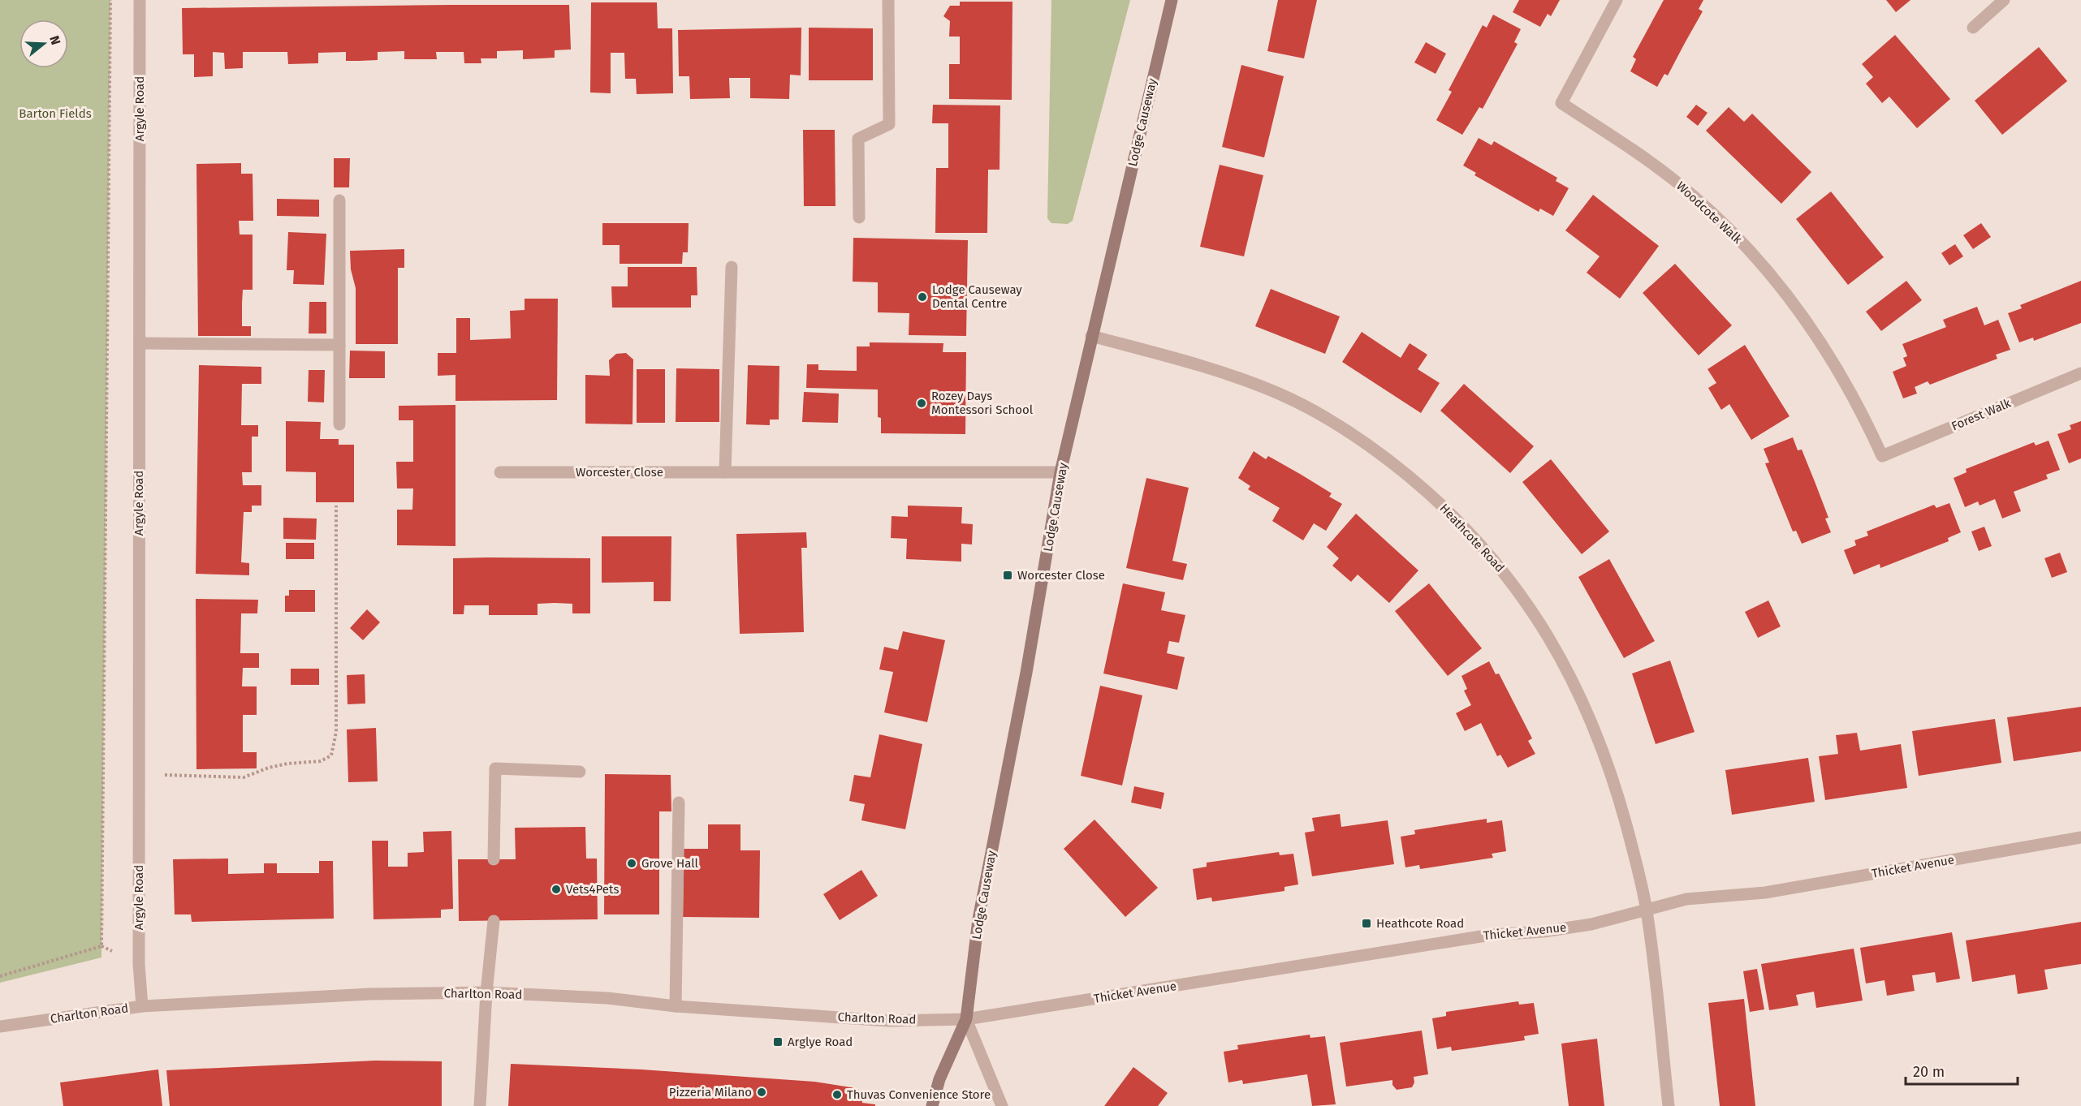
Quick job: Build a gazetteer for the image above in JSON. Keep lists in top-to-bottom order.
{
  "streets": {
    "main road": ["Lodge Causeway"],
    "street": [
      "Argyle Road",
      "Woodcote Walk",
      "Forest Walk",
      "Worcester Close",
      "Heathcote Road",
      "Thicket Avenue",
      "Charlton Road"
    ]
  },
  "crossings": [
    ["Argyle Road", "Charlton Road"],
    ["Lodge Causeway", "Worcester Close"],
    ["Lodge Causeway", "Heathcote Road"],
    ["Lodge Causeway", "Thicket Avenue"],
    ["Lodge Causeway", "Charlton Road"],
    ["Woodcote Walk", "Forest Walk"],
    ["Heathcote Road", "Thicket Avenue"],
    ["Thicket Avenue", "Charlton Road"]
  ],
  "parks": ["Barton Fields"],
  "places": {
    "other": [
      "Lodge Causeway Dental Centre",
      "Rozey Days Montessori School",
      "Grove Hall",
      "Vets4Pets",
      "Pizzeria Milano",
      "Thuvas Convenience Store"
    ],
    "transit": ["Worcester Close", "Heathcote Road", "Arglye Road"]
  },
  "scale_bar": "20 m",
  "north": "right"
}
